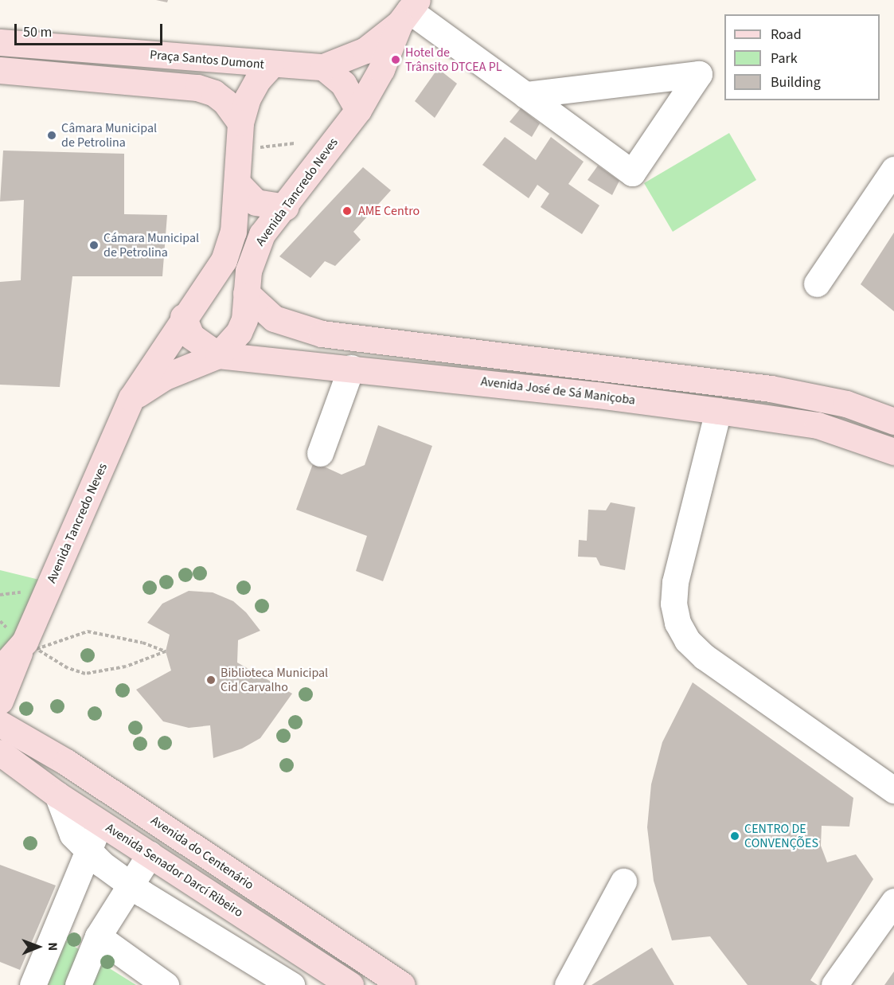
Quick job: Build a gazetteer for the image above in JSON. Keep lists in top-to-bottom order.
{
  "streets": {
    "main road": [
      "Praça Santos Dumont",
      "Avenida Tancredo Neves",
      "Avenida José de Sá Maniçoba",
      "Avenida do Centenário",
      "Avenida Senador Darcí Ribeiro"
    ]
  },
  "crossings": [
    ["Praça Santos Dumont", "Avenida Tancredo Neves"],
    ["Avenida Tancredo Neves", "Avenida José de Sá Maniçoba"]
  ],
  "places": [
    "Hotel de Trânsito DTCEA PL",
    "Câmara Municipal de Petrolina",
    "AME Centro",
    "Cámara Municipal de Petrolina",
    "Biblioteca Municipal Cid Carvalho",
    "CENTRO DE CONVENÇÕES"
  ],
  "legend": ["Road", "Park", "Building"],
  "scale_bar": "50 m",
  "north": "right"
}
